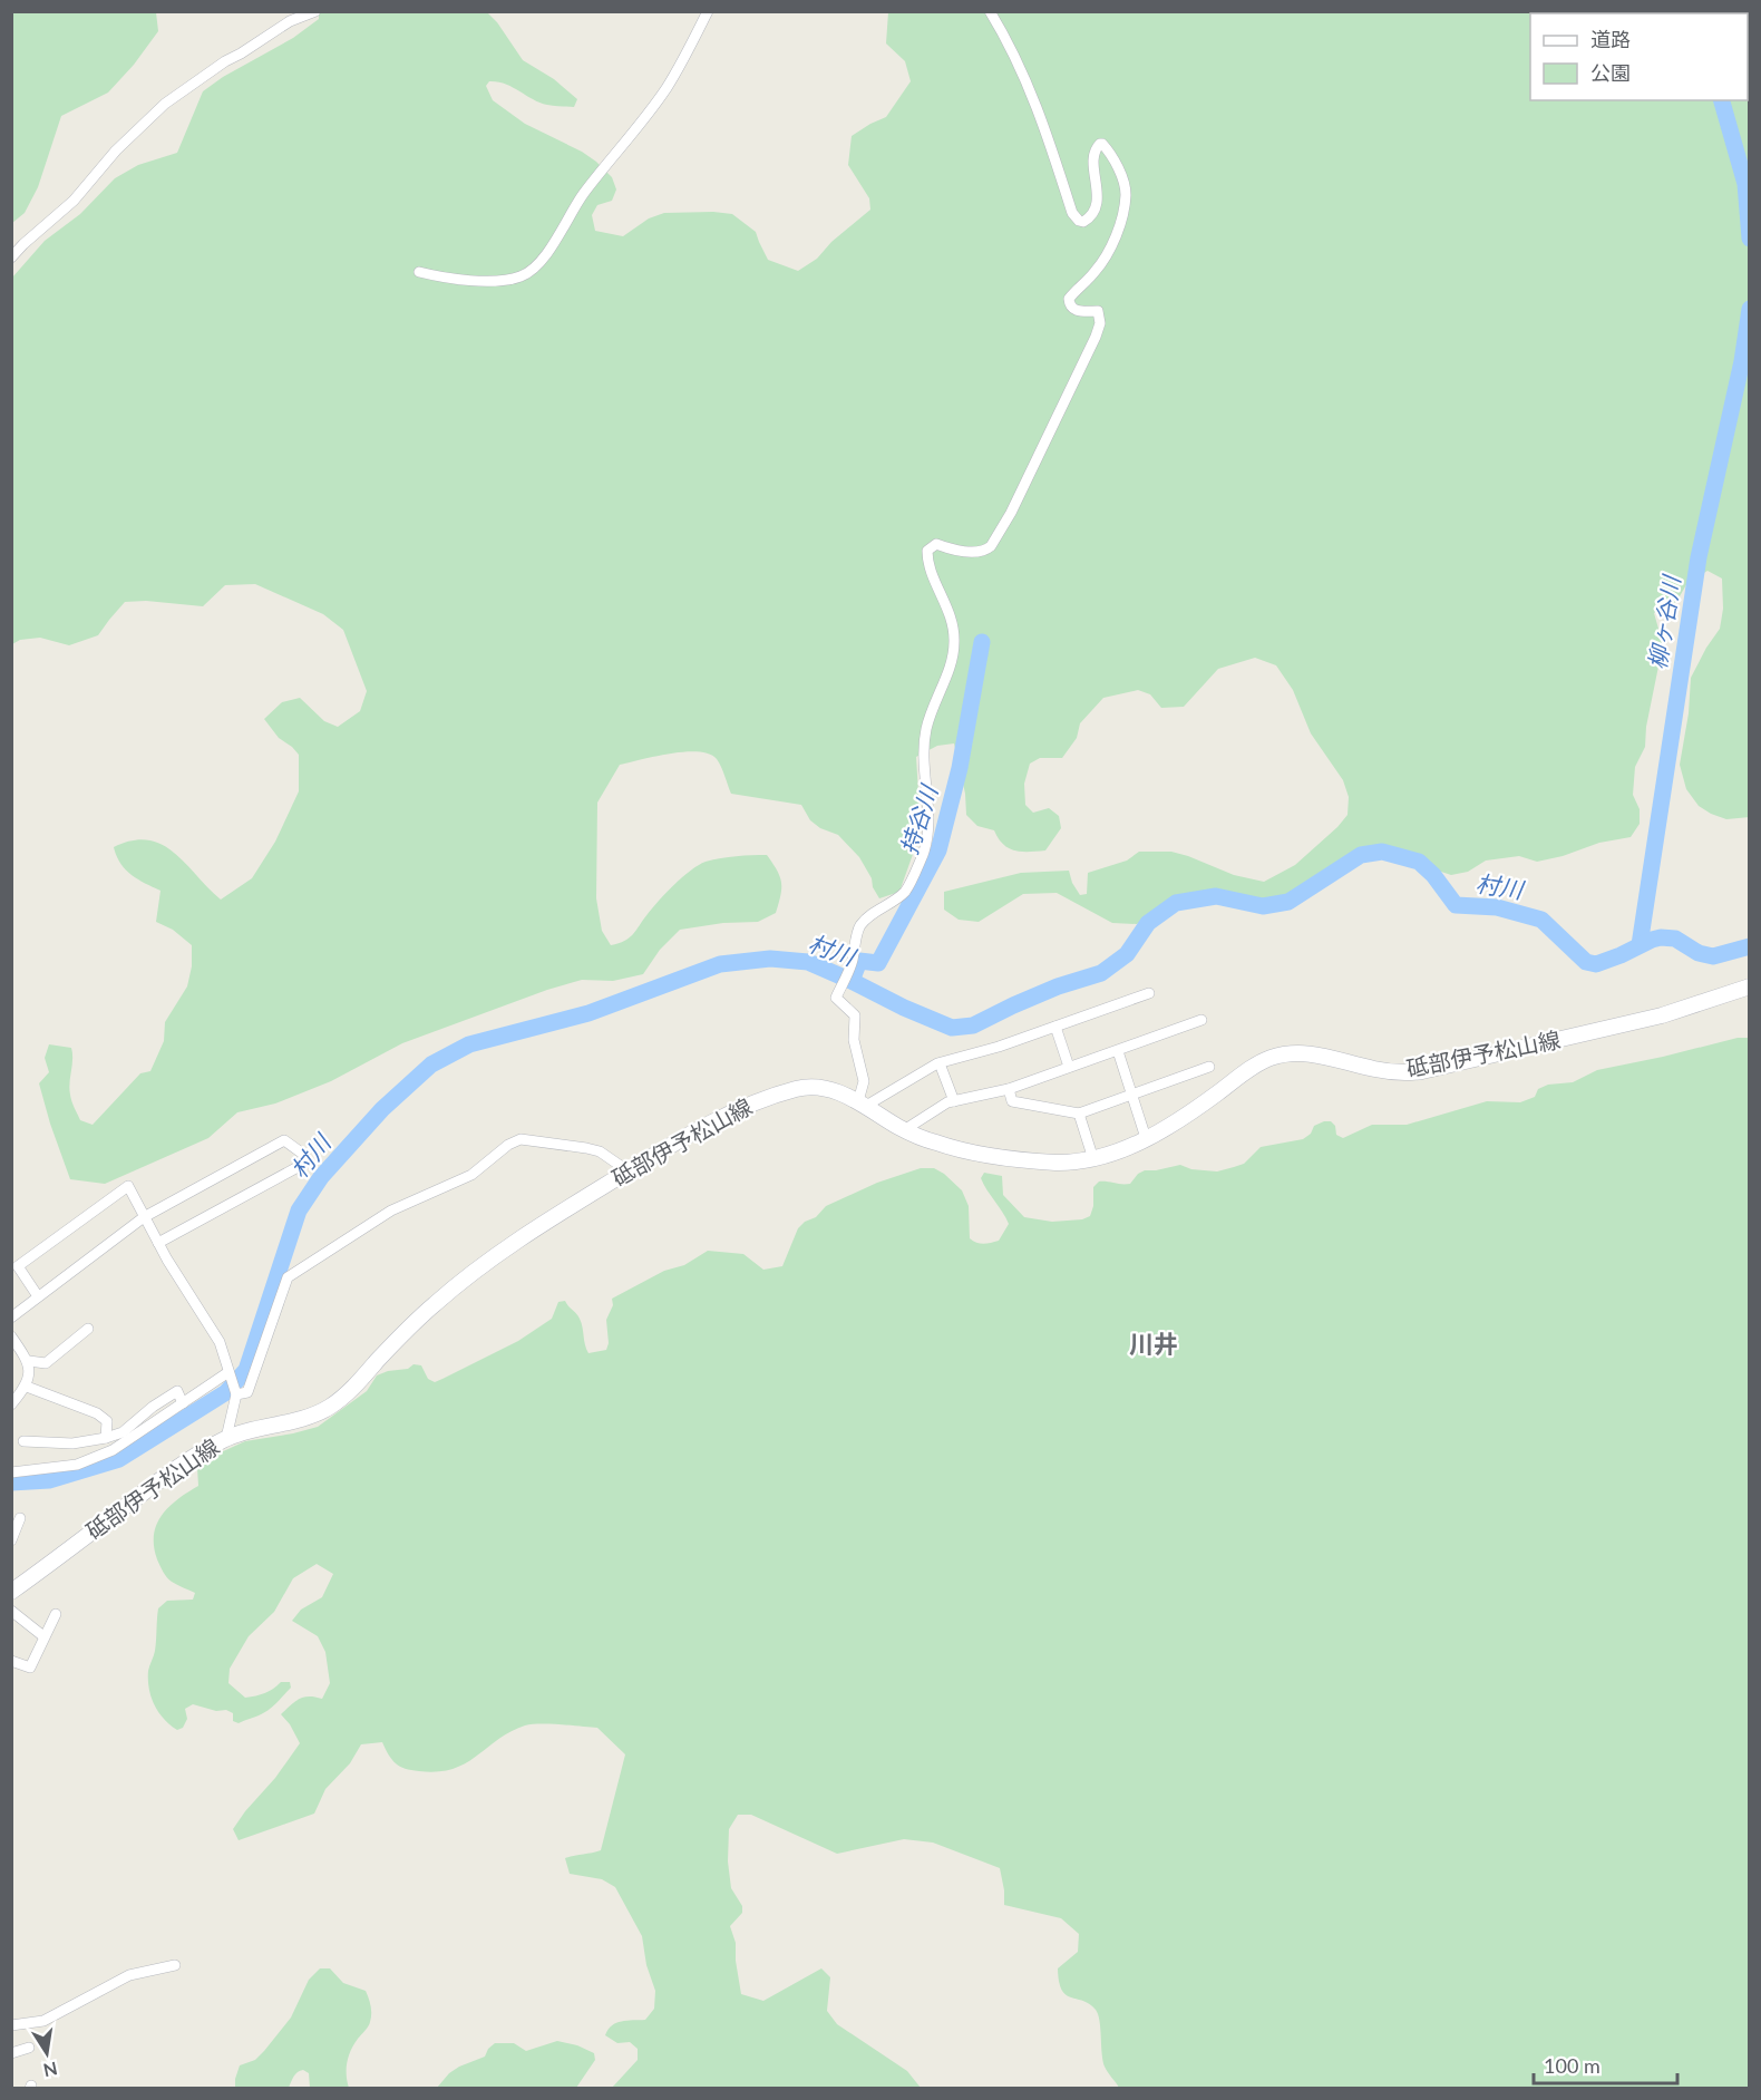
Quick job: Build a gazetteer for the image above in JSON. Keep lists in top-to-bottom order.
{
  "streets": {
    "main road": ["砥部伊予松山線"]
  },
  "districts": ["川井"],
  "water": ["柳ヶ谷川", "持谷川", "村川"],
  "legend": ["道路", "公園"],
  "scale_bar": "100 m",
  "north": "bottom"
}
